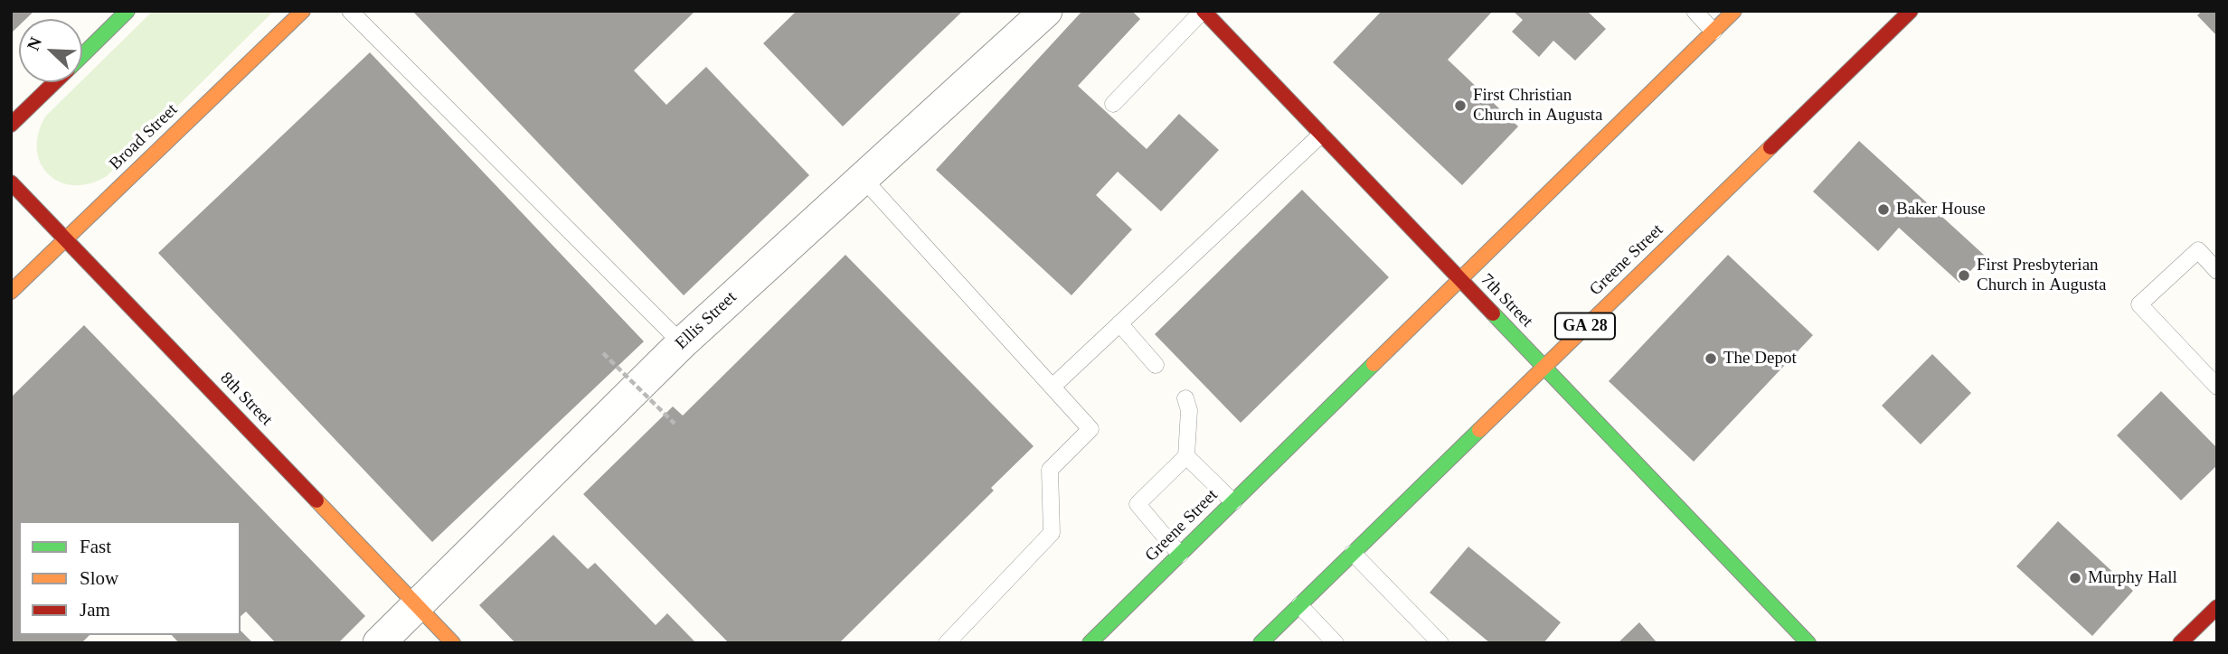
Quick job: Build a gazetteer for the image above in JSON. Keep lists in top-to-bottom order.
{
  "streets": {
    "main road": [
      "Broad Street",
      "Greene Street",
      "7th Street",
      "GA 28",
      "8th Street"
    ],
    "street": ["Ellis Street"]
  },
  "crossings": [
    ["Broad Street", "8th Street"],
    ["Greene Street", "7th Street"],
    ["Ellis Street", "8th Street"]
  ],
  "places": [
    "First Christian Church in Augusta",
    "Baker House",
    "First Presbyterian Church in Augusta",
    "The Depot",
    "Murphy Hall"
  ],
  "legend": ["Fast", "Slow", "Jam"],
  "north": "top left"
}
